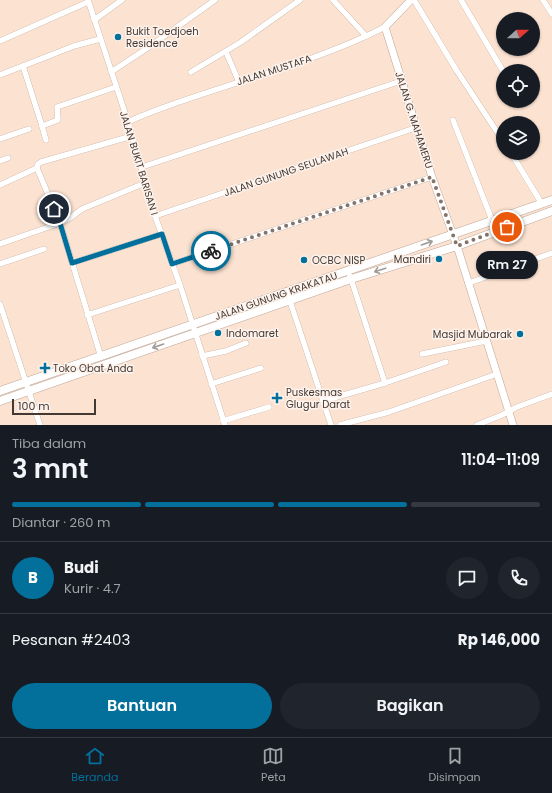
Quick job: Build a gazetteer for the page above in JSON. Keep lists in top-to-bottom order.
{
  "streets": {
    "main road": ["JALAN GUNUNG KRAKATAU"],
    "street": [
      "JALAN MUSTAFA",
      "JALAN G. MAHAMERU",
      "JALAN BUKIT BARISAN I",
      "JALAN GUNUNG SEULAWAH"
    ]
  },
  "crossings": [
    ["JALAN MUSTAFA", "JALAN G. MAHAMERU"],
    ["JALAN MUSTAFA", "JALAN BUKIT BARISAN I"],
    ["JALAN G. MAHAMERU", "JALAN GUNUNG SEULAWAH"],
    ["JALAN G. MAHAMERU", "JALAN GUNUNG KRAKATAU"],
    ["JALAN BUKIT BARISAN I", "JALAN GUNUNG SEULAWAH"],
    ["JALAN BUKIT BARISAN I", "JALAN GUNUNG KRAKATAU"]
  ],
  "places": {
    "other": [
      "Bukit Toedjoeh Residence",
      "Rm 27",
      "Mandiri",
      "OCBC NISP",
      "Indomaret",
      "Masjid Mubarak"
    ],
    "health": ["Toko Obat Anda", "Puskesmas Glugur Darat"]
  },
  "scale_bar": "100 m",
  "north": "right",
  "page": {
    "bubble": "Rm 27",
    "scale": "100 m",
    "heading": ["3 mnt", "Tiba dalam", "11:04–11:09"],
    "panel": [
      "Budi",
      "Kurir · 4.7",
      "Pesanan #2403",
      "Rp 146,000"
    ],
    "bar": "Diantar · 260 m",
    "round": "B",
    "buttons": ["Bantuan", "Bagikan"],
    "tabs": ["Beranda", "Peta", "Disimpan"]
  }
}
